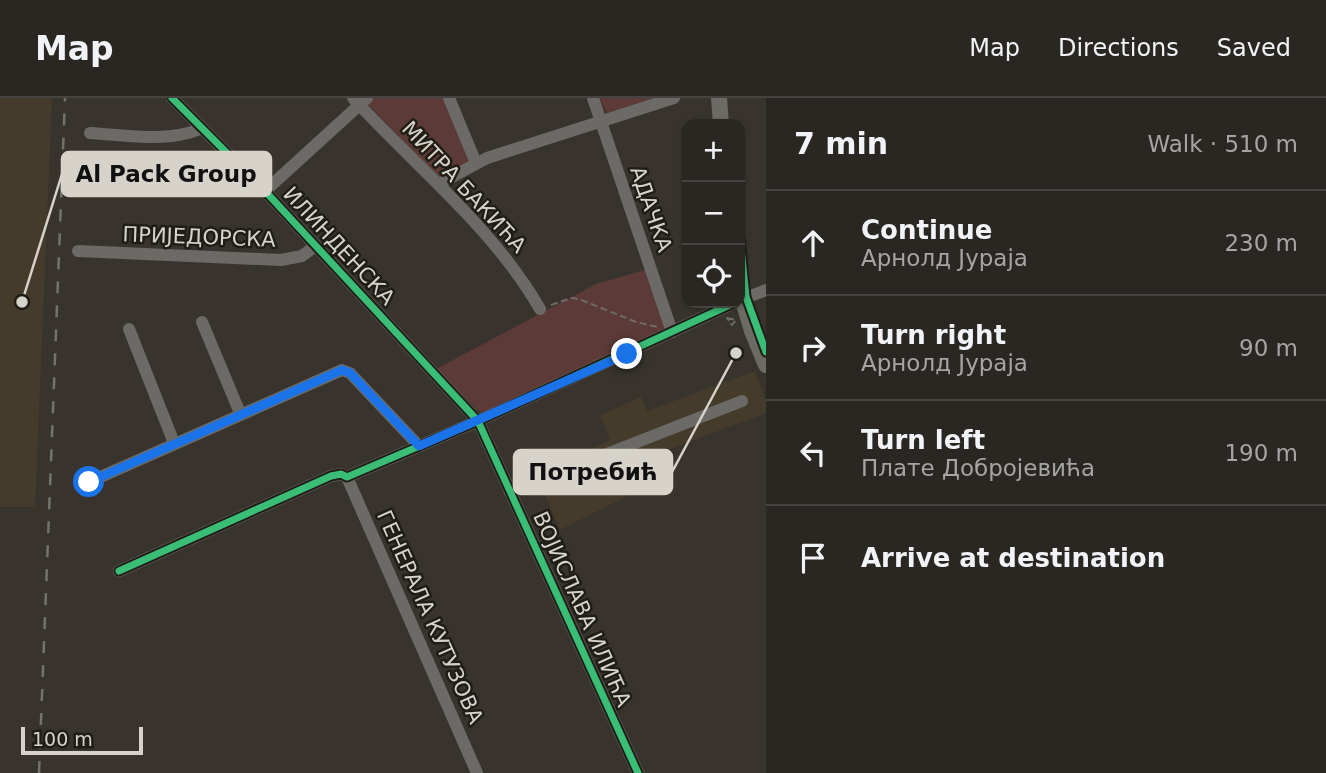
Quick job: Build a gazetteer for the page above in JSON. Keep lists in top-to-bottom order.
{
  "streets": {
    "street": [
      "МИТРА БАКИЋА",
      "АДАЧКА",
      "ПРИЈЕДОРСКА",
      "ИЛИНДЕНСКА",
      "ВОЈИСЛАВА ИЛИЋА",
      "ГЕНЕРАЛА КУТУЗОВА"
    ]
  },
  "crossings": [
    ["ПРИЈЕДОРСКА", "ИЛИНДЕНСКА"],
    ["ИЛИНДЕНСКА", "ВОЈИСЛАВА ИЛИЋА"]
  ],
  "places": ["Al Pack Group", "Потребић"],
  "scale_bar": "100 m",
  "page": {
    "header": "Map",
    "nav": ["Map", "Directions", "Saved"],
    "heading": ["7 min", "Walk · 510 m"],
    "map_buttons": ["+", "−"],
    "list": [
      ["Continue", "Арнолд Јураја", "230 m"],
      ["Turn right", "Арнолд Јураја", "90 m"],
      ["Turn left", "Плате Добројевића", "190 m"],
      "Arrive at destination"
    ],
    "scale": "100 m"
  }
}
